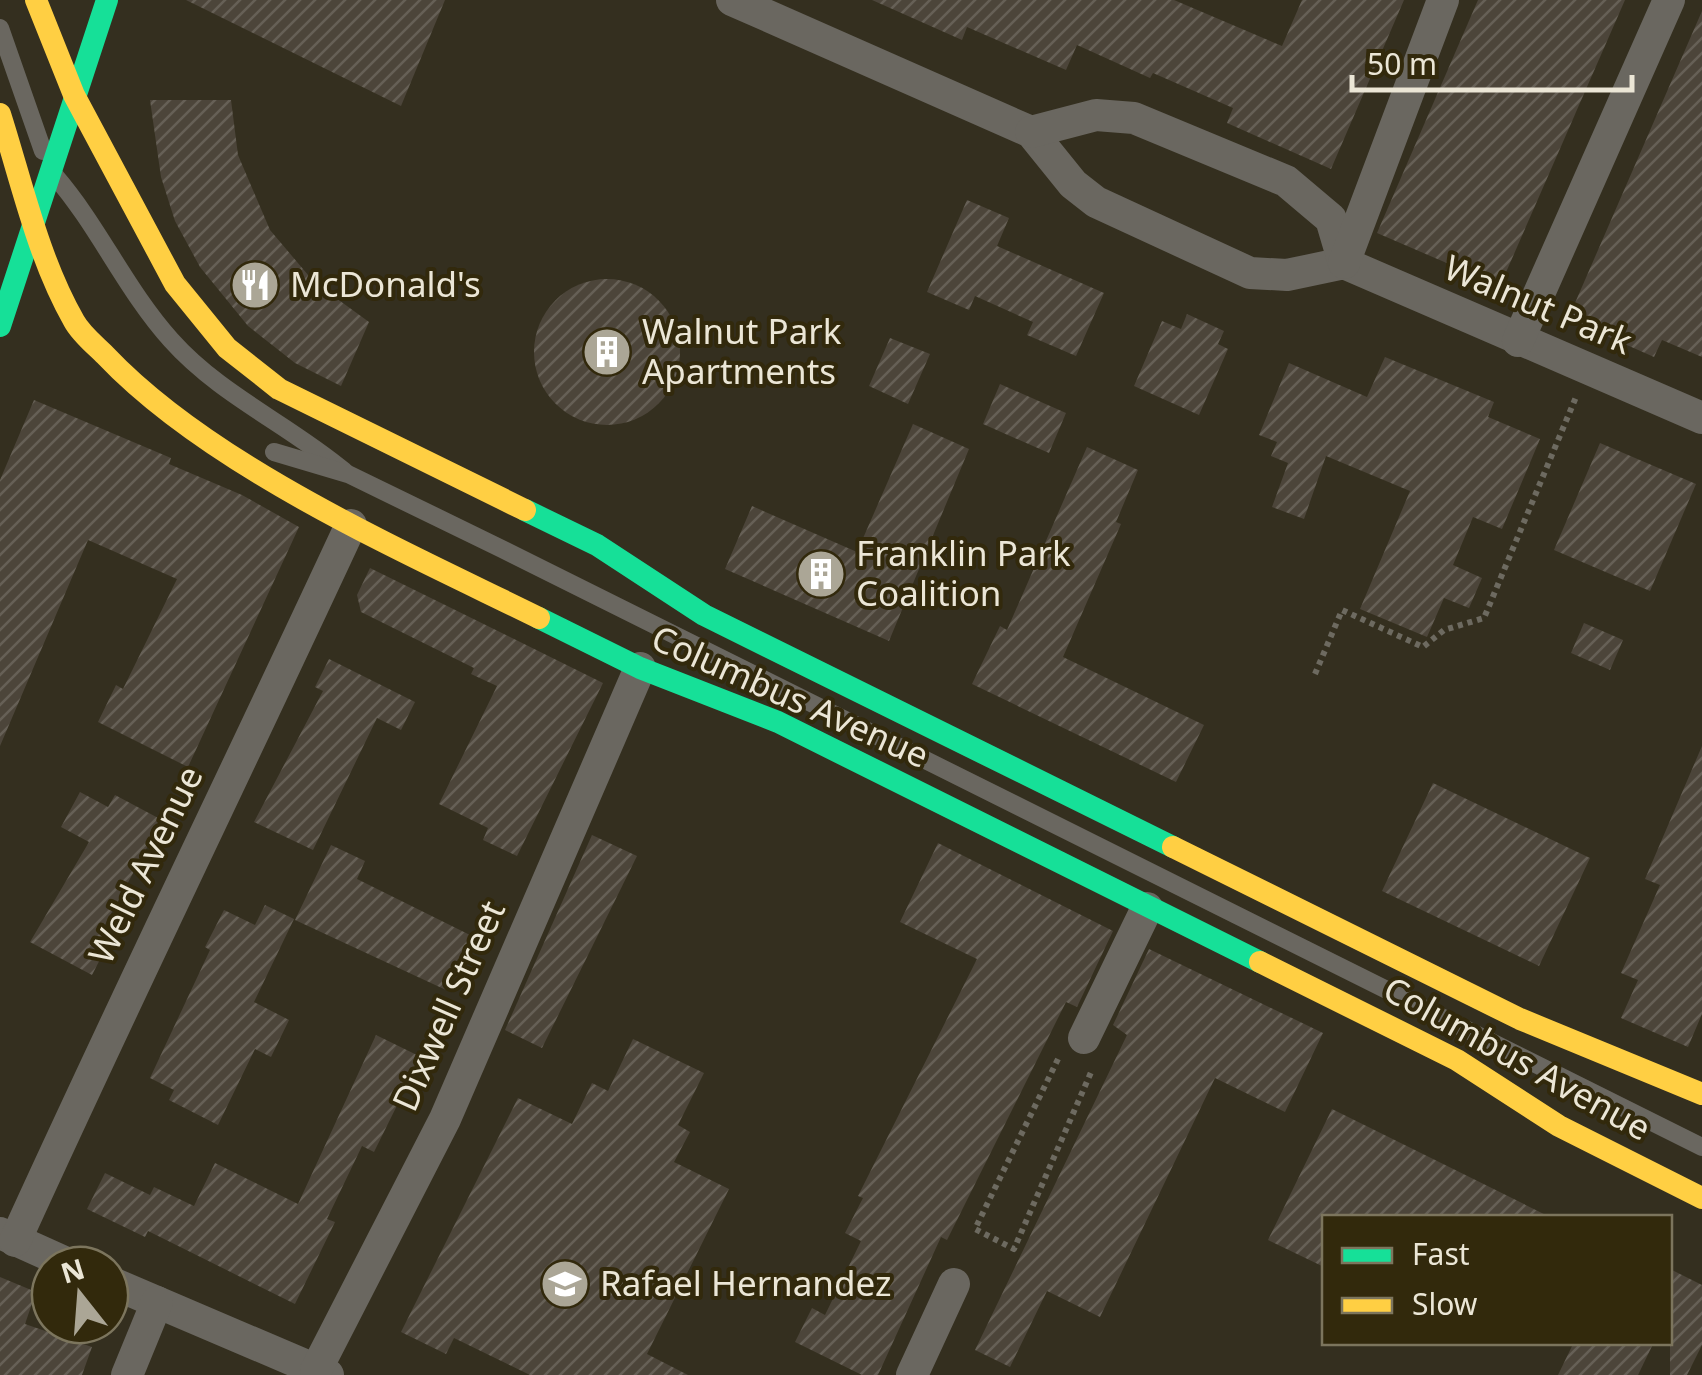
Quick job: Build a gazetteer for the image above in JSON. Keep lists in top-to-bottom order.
{
  "streets": {
    "main road": ["Columbus Avenue"],
    "street": ["Walnut Park", "Weld Avenue", "Dixwell Street"]
  },
  "crossings": [
    ["Columbus Avenue", "Weld Avenue"],
    ["Columbus Avenue", "Dixwell Street"]
  ],
  "places": {
    "restaurant": ["McDonald's"],
    "building": ["Walnut Park Apartments", "Franklin Park Coalition"],
    "school or university": ["Rafael Hernandez"]
  },
  "legend": ["Fast", "Slow"],
  "scale_bar": "50 m",
  "north": "top"
}
